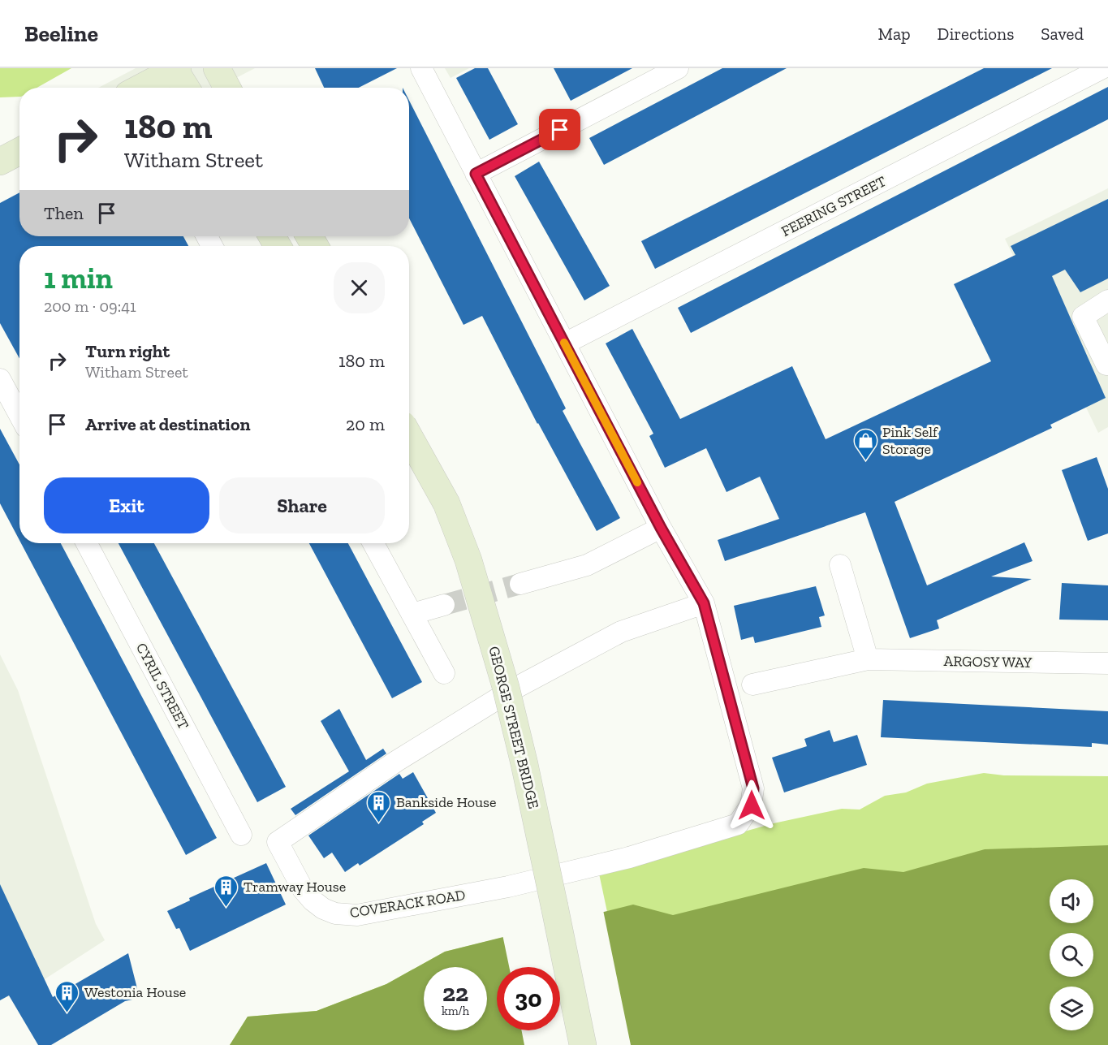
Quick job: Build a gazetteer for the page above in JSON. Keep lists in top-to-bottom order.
{
  "streets": {
    "main road": ["GEORGE STREET BRIDGE"],
    "street": [
      "FEERING STREET",
      "ARGOSY WAY",
      "CYRIL STREET",
      "COVERACK ROAD"
    ]
  },
  "crossings": [
    ["FEERING STREET", "COVERACK ROAD"]
  ],
  "places": {
    "shop": ["Pink Self Storage"],
    "building": ["Bankside House", "Tramway House", "Westonia House"]
  },
  "page": {
    "header": "Beeline",
    "nav": ["Map", "Directions", "Saved"],
    "turn": ["180 m", "Witham Street"],
    "then": "Then",
    "heading": ["1 min", "200 m · 09:41"],
    "list": [
      {
        "name": "Turn right",
        "note": "Witham Street",
        "value": "180 m"
      },
      {
        "name": "Arrive at destination",
        "value": "20 m"
      }
    ],
    "buttons": ["Exit", "Share"],
    "speed": "22 km/h",
    "limit": "30"
  }
}
